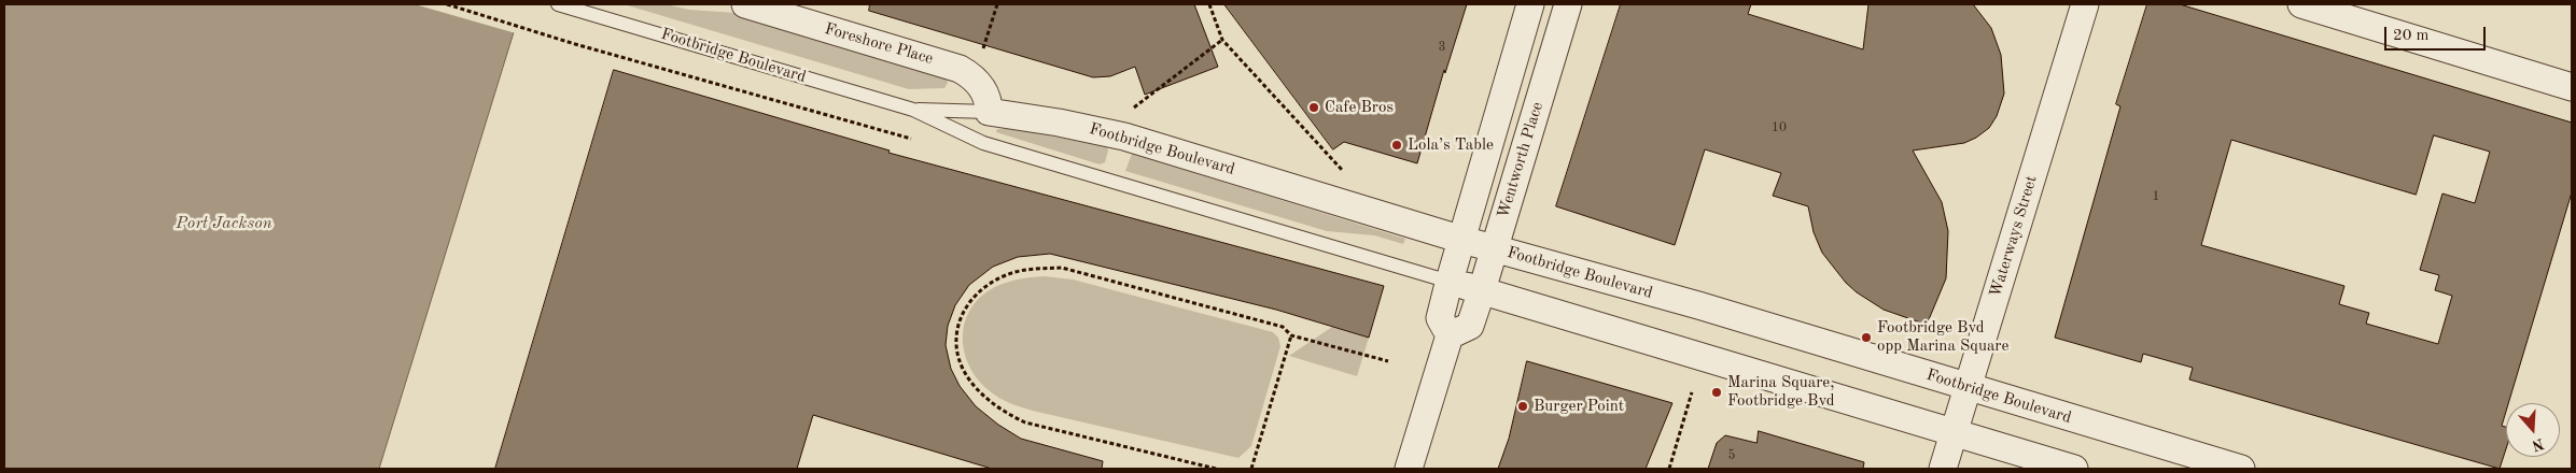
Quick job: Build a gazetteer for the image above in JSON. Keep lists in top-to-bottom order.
{
  "streets": {
    "street": [
      "Foreshore Place",
      "Footbridge Boulevard",
      "Wentworth Place",
      "Waterways Street"
    ]
  },
  "crossings": [
    ["Foreshore Place", "Footbridge Boulevard"],
    ["Footbridge Boulevard", "Wentworth Place"],
    ["Footbridge Boulevard", "Waterways Street"]
  ],
  "water": ["Port Jackson"],
  "places": [
    "Cafe Bros",
    "Lola’s Table",
    "Footbridge Bvd opp Marina Square",
    "Marina Square, Footbridge Bvd",
    "Burger Point"
  ],
  "house_numbers": [
    "3",
    "10",
    "1",
    "5"
  ],
  "scale_bar": "20 m",
  "north": "bottom"
}
